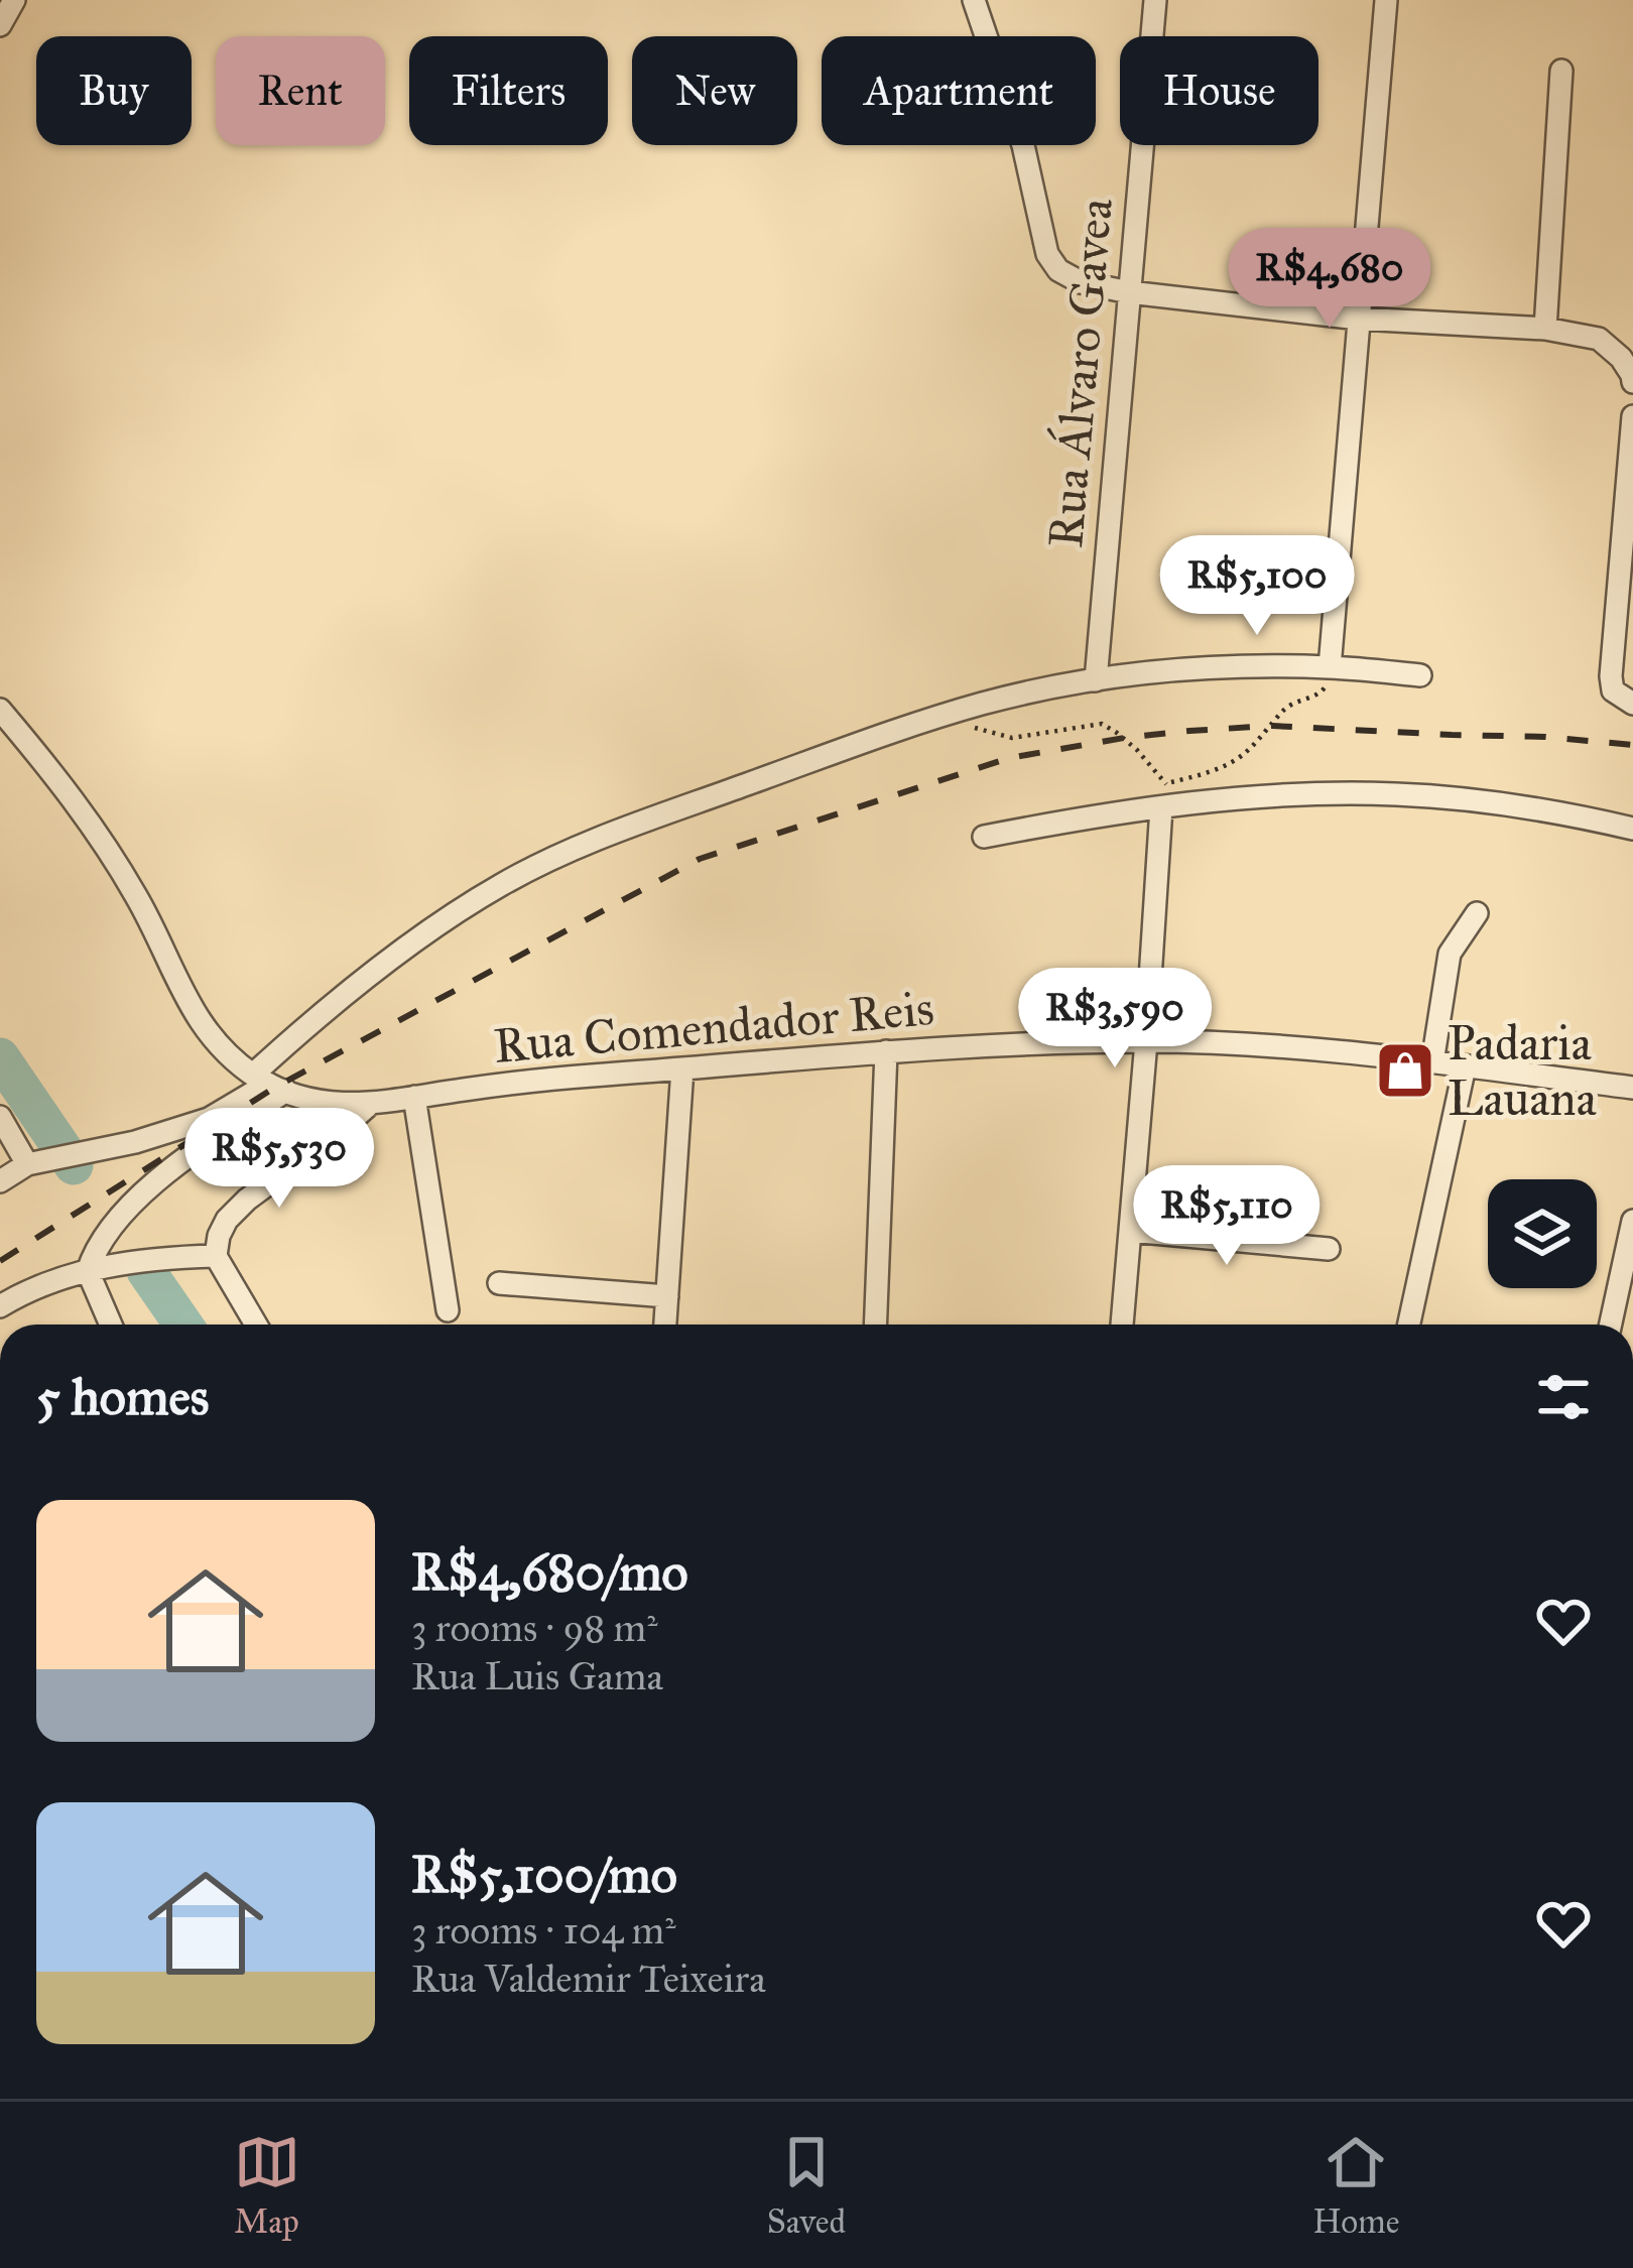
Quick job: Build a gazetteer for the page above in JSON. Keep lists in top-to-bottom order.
{
  "streets": {
    "street": ["Rua Álvaro Gavea", "Rua Comendador Reis"]
  },
  "places": {
    "shop": ["Padaria Lauana"]
  },
  "page": {
    "chip": [
      "Buy",
      "Rent",
      "Filters",
      "New",
      "Apartment",
      "House"
    ],
    "price": [
      "R$4,680",
      "R$5,100",
      "R$3,590",
      "R$5,530",
      "R$5,110"
    ],
    "heading": "5 homes",
    "list": [
      {
        "name": "R$4,680/mo",
        "note": "3 rooms · 98 m² · Rua Luis Gama"
      },
      {
        "name": "R$5,100/mo",
        "note": "3 rooms · 104 m² · Rua Valdemir Teixeira"
      }
    ],
    "tabs": ["Map", "Saved", "Home"]
  }
}
